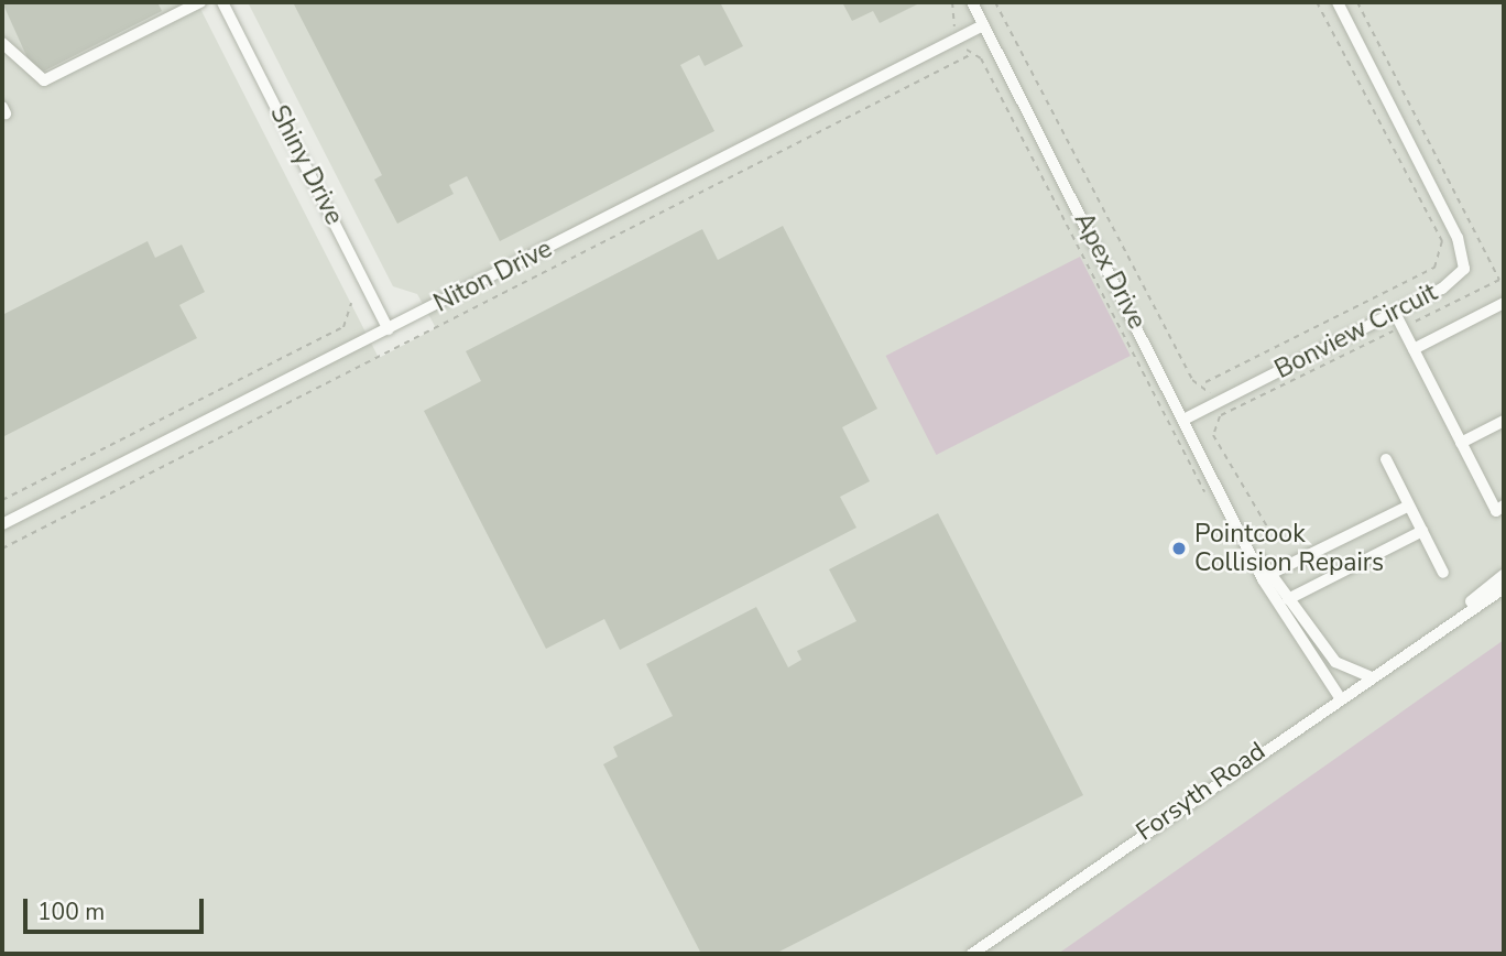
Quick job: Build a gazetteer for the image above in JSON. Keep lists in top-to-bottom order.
{
  "streets": {
    "street": [
      "Shiny Drive",
      "Apex Drive",
      "Niton Drive",
      "Bonview Circuit",
      "Forsyth Road"
    ]
  },
  "crossings": [
    ["Shiny Drive", "Niton Drive"],
    ["Apex Drive", "Niton Drive"],
    ["Apex Drive", "Bonview Circuit"],
    ["Apex Drive", "Forsyth Road"]
  ],
  "places": ["Pointcook Collision Repairs"],
  "scale_bar": "100 m"
}
